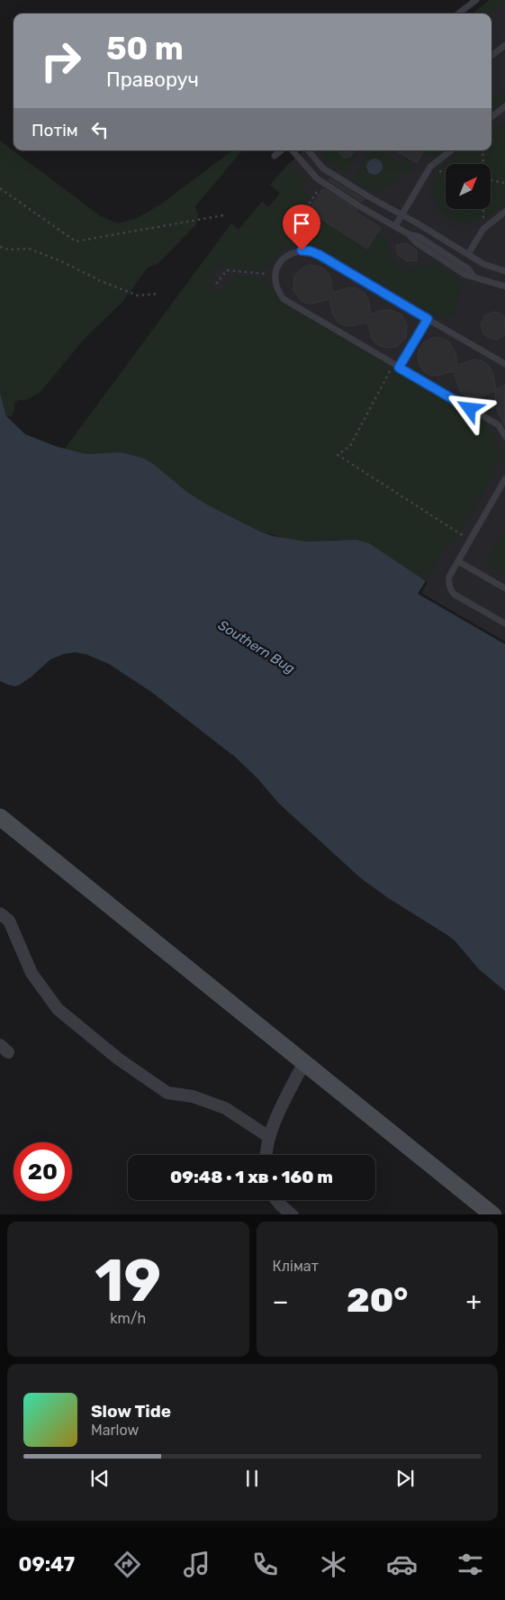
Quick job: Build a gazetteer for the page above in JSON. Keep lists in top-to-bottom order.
{
  "water": ["Southern Bug"],
  "north": "top right",
  "page": {
    "turn": ["50 m", "Праворуч"],
    "then": "Потім",
    "limit": "20",
    "trip": "09:48 · 1 хв · 160 m",
    "tile": [
      ["19", "km/h"],
      "Клімат"
    ],
    "heat": ["−", "20°", "+"],
    "song": ["Slow Tide", "Marlow"],
    "tabs": "09:47"
  }
}
